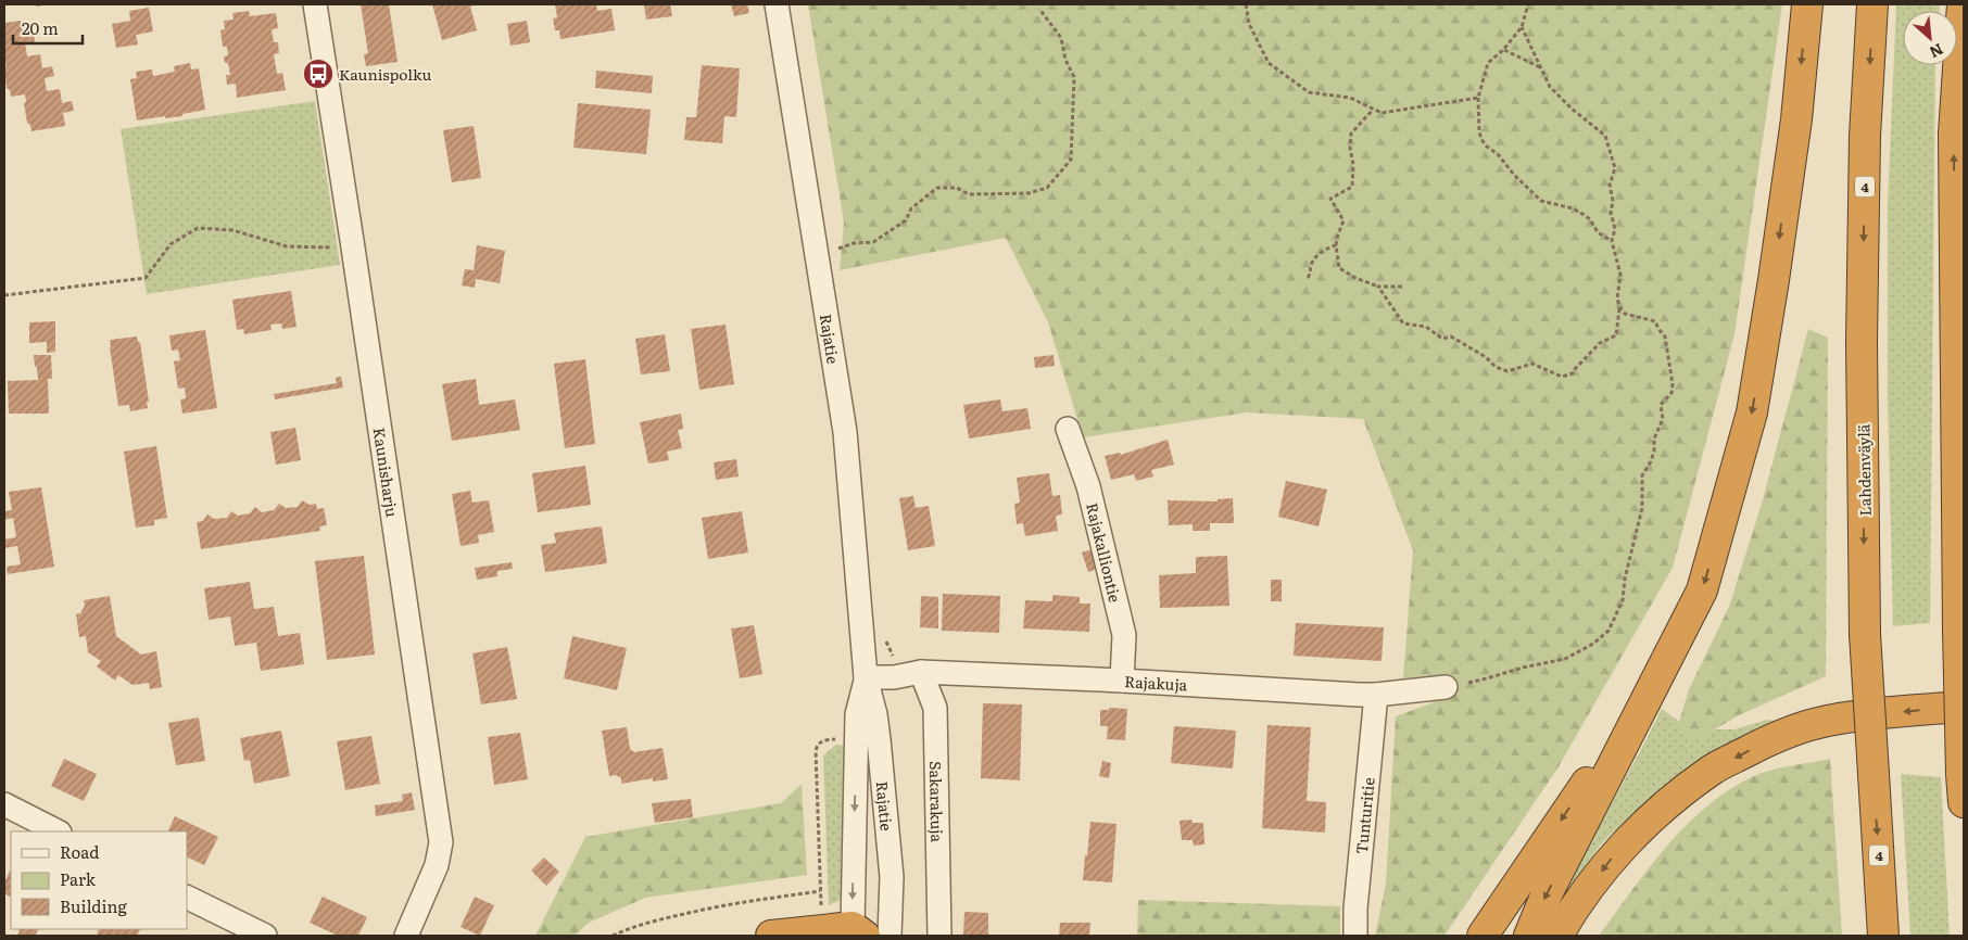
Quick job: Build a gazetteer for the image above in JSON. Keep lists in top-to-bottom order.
{
  "streets": {
    "highway": ["4", "Lahdenväylä"],
    "street": [
      "Rajatie",
      "Kaunisharju",
      "Rajakalliontie",
      "Rajakuja",
      "Sakarakuja",
      "Tunturitie"
    ]
  },
  "crossings": [
    ["Rajatie", "Rajakuja"],
    ["Rajakalliontie", "Rajakuja"],
    ["Rajakuja", "Sakarakuja"],
    ["Rajakuja", "Tunturitie"]
  ],
  "places": {
    "bus stop": ["Kaunispolku"]
  },
  "legend": ["Road", "Park", "Building"],
  "scale_bar": "20 m",
  "north": "bottom right"
}
